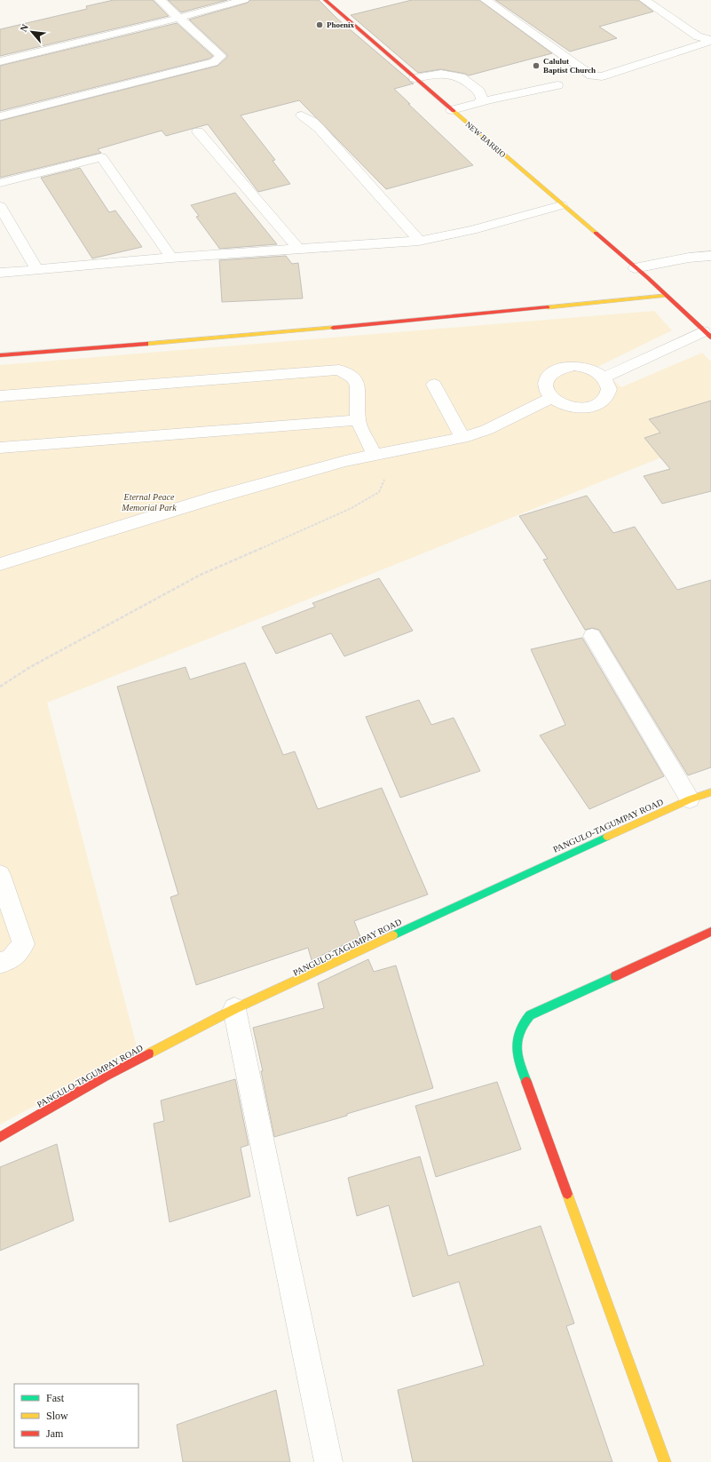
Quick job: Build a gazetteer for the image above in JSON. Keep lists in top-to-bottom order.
{
  "streets": {
    "street": ["NEW BARRIO", "PANGULO-TAGUMPAY ROAD"]
  },
  "parks": ["Eternal Peace Memorial Park"],
  "places": ["Phoenix", "Calulut Baptist Church"],
  "legend": ["Fast", "Slow", "Jam"],
  "north": "top left"
}
